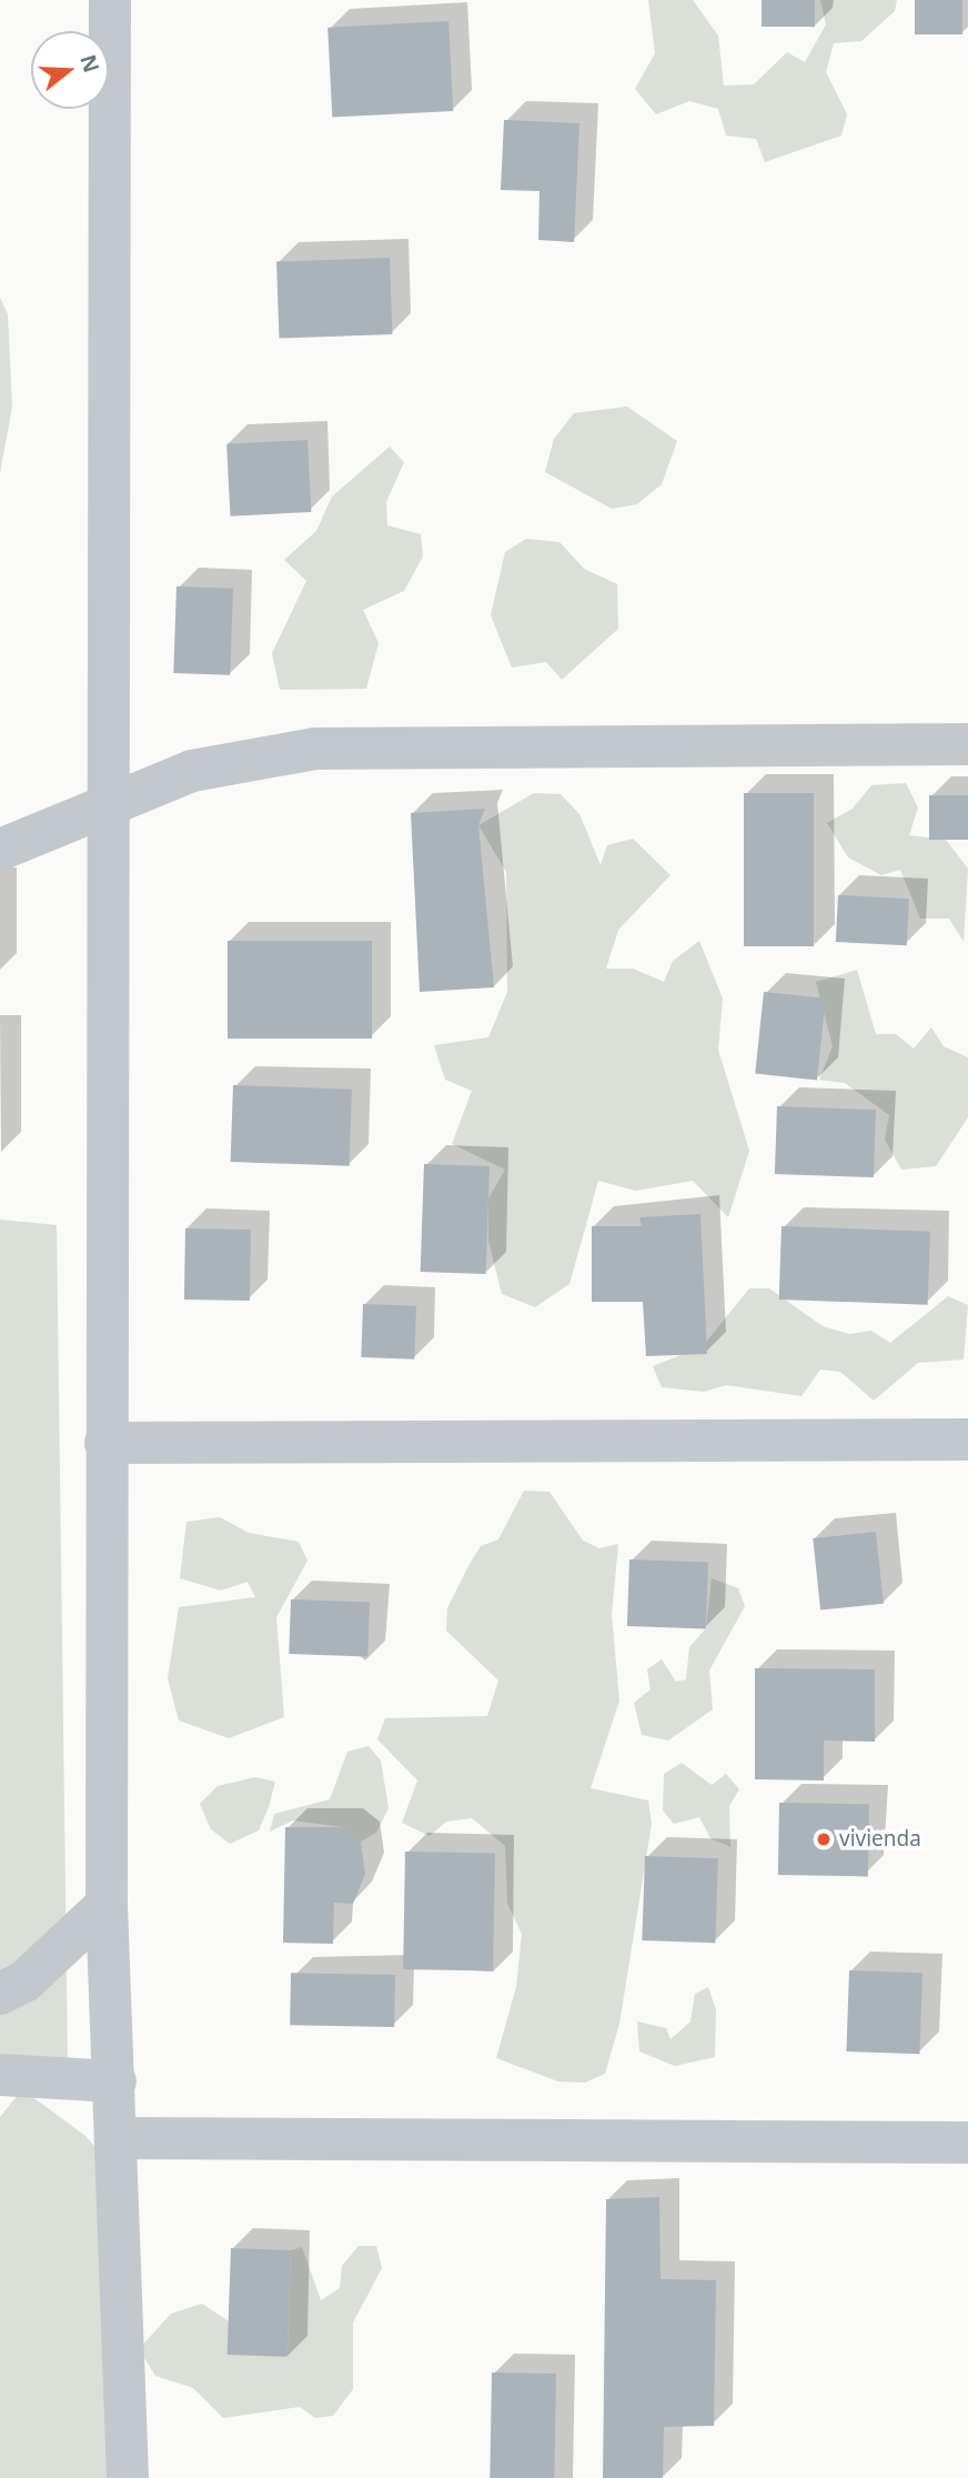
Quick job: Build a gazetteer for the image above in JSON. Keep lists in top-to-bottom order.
{
  "places": ["vivienda"],
  "north": "right"
}
